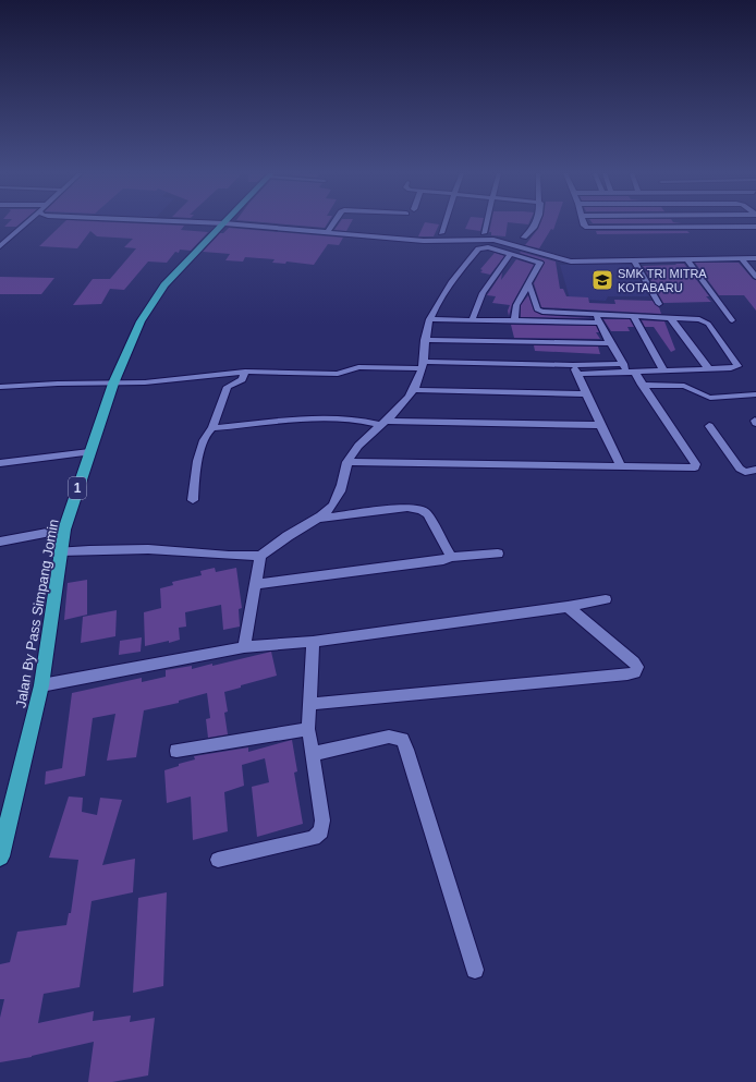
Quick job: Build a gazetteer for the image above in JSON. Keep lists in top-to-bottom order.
{
  "streets": {
    "highway": ["1", "Jalan By Pass Simpang Jomin"]
  },
  "places": {
    "school or university": ["SMK TRI MITRA KOTABARU"]
  }
}
